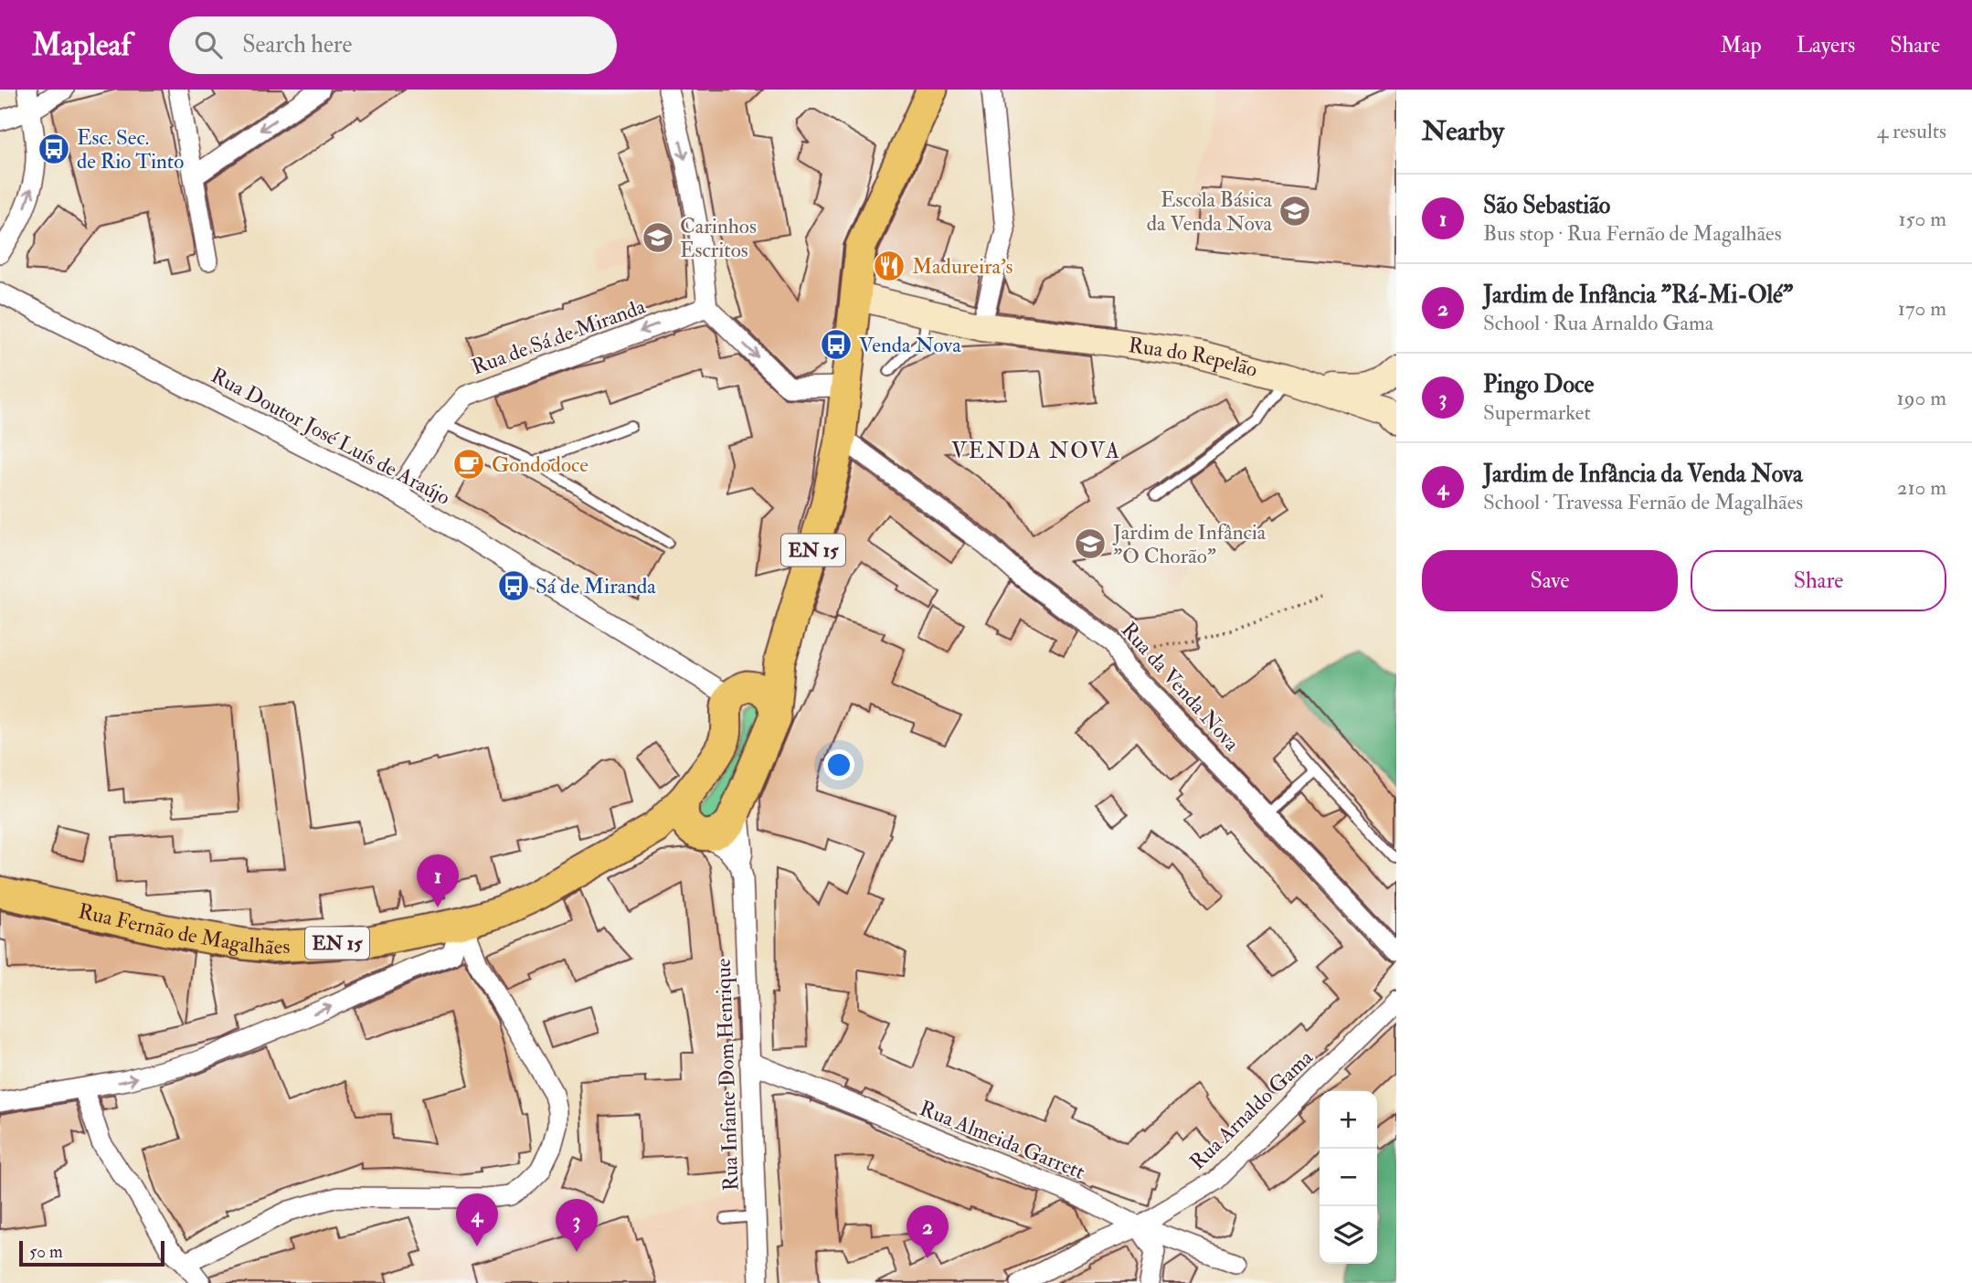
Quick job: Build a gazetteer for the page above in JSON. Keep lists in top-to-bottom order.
{
  "streets": {
    "main road": ["EN 15", "Rua Fernão de Magalhães"],
    "street": [
      "Rua de Sá de Miranda",
      "Rua do Repelão",
      "Rua Doutor José Luís de Araújo",
      "Rua da Venda Nova",
      "Rua Infante Dom Henrique",
      "Rua Arnaldo Gama",
      "Rua Almeida Garrett"
    ]
  },
  "crossings": [
    ["Rua de Sá de Miranda", "Rua Doutor José Luís de Araújo"],
    ["Rua do Repelão", "EN 15"],
    ["EN 15", "Rua da Venda Nova"],
    ["Rua Infante Dom Henrique", "Rua Almeida Garrett"],
    ["Rua Arnaldo Gama", "Rua Almeida Garrett"]
  ],
  "one_way": ["Rua de Sá de Miranda"],
  "districts": ["VENDA NOVA"],
  "places": {
    "bus stop": ["Esc. Sec. de Rio Tinto", "Venda Nova", "Sá de Miranda"],
    "school or university": ["Escola Básica da Venda Nova", "Carinhos Escritos", "Jardim de Infância \"O Chorão\""],
    "restaurant": ["Madureira's"],
    "cafe": ["Gondodoce"]
  },
  "scale_bar": "50 m",
  "page": {
    "header": "Mapleaf",
    "search": "Search here",
    "nav": ["Map", "Layers", "Share"],
    "heading": ["Nearby", "4 results"],
    "list": [
      {
        "mark": "1",
        "name": "São Sebastião",
        "note": "Bus stop · Rua Fernão de Magalhães",
        "value": "150 m"
      },
      {
        "mark": "2",
        "name": "Jardim de Infância \"Rá-Mi-Olé\"",
        "note": "School · Rua Arnaldo Gama",
        "value": "170 m"
      },
      {
        "mark": "3",
        "name": "Pingo Doce",
        "note": "Supermarket",
        "value": "190 m"
      },
      {
        "mark": "4",
        "name": "Jardim de Infância da Venda Nova",
        "note": "School · Travessa Fernão de Magalhães",
        "value": "210 m"
      }
    ],
    "buttons": ["Save", "Share"],
    "pins": [
      "1",
      "4",
      "3",
      "2"
    ],
    "map_buttons": ["+", "−"],
    "scale": "50 m"
  }
}
